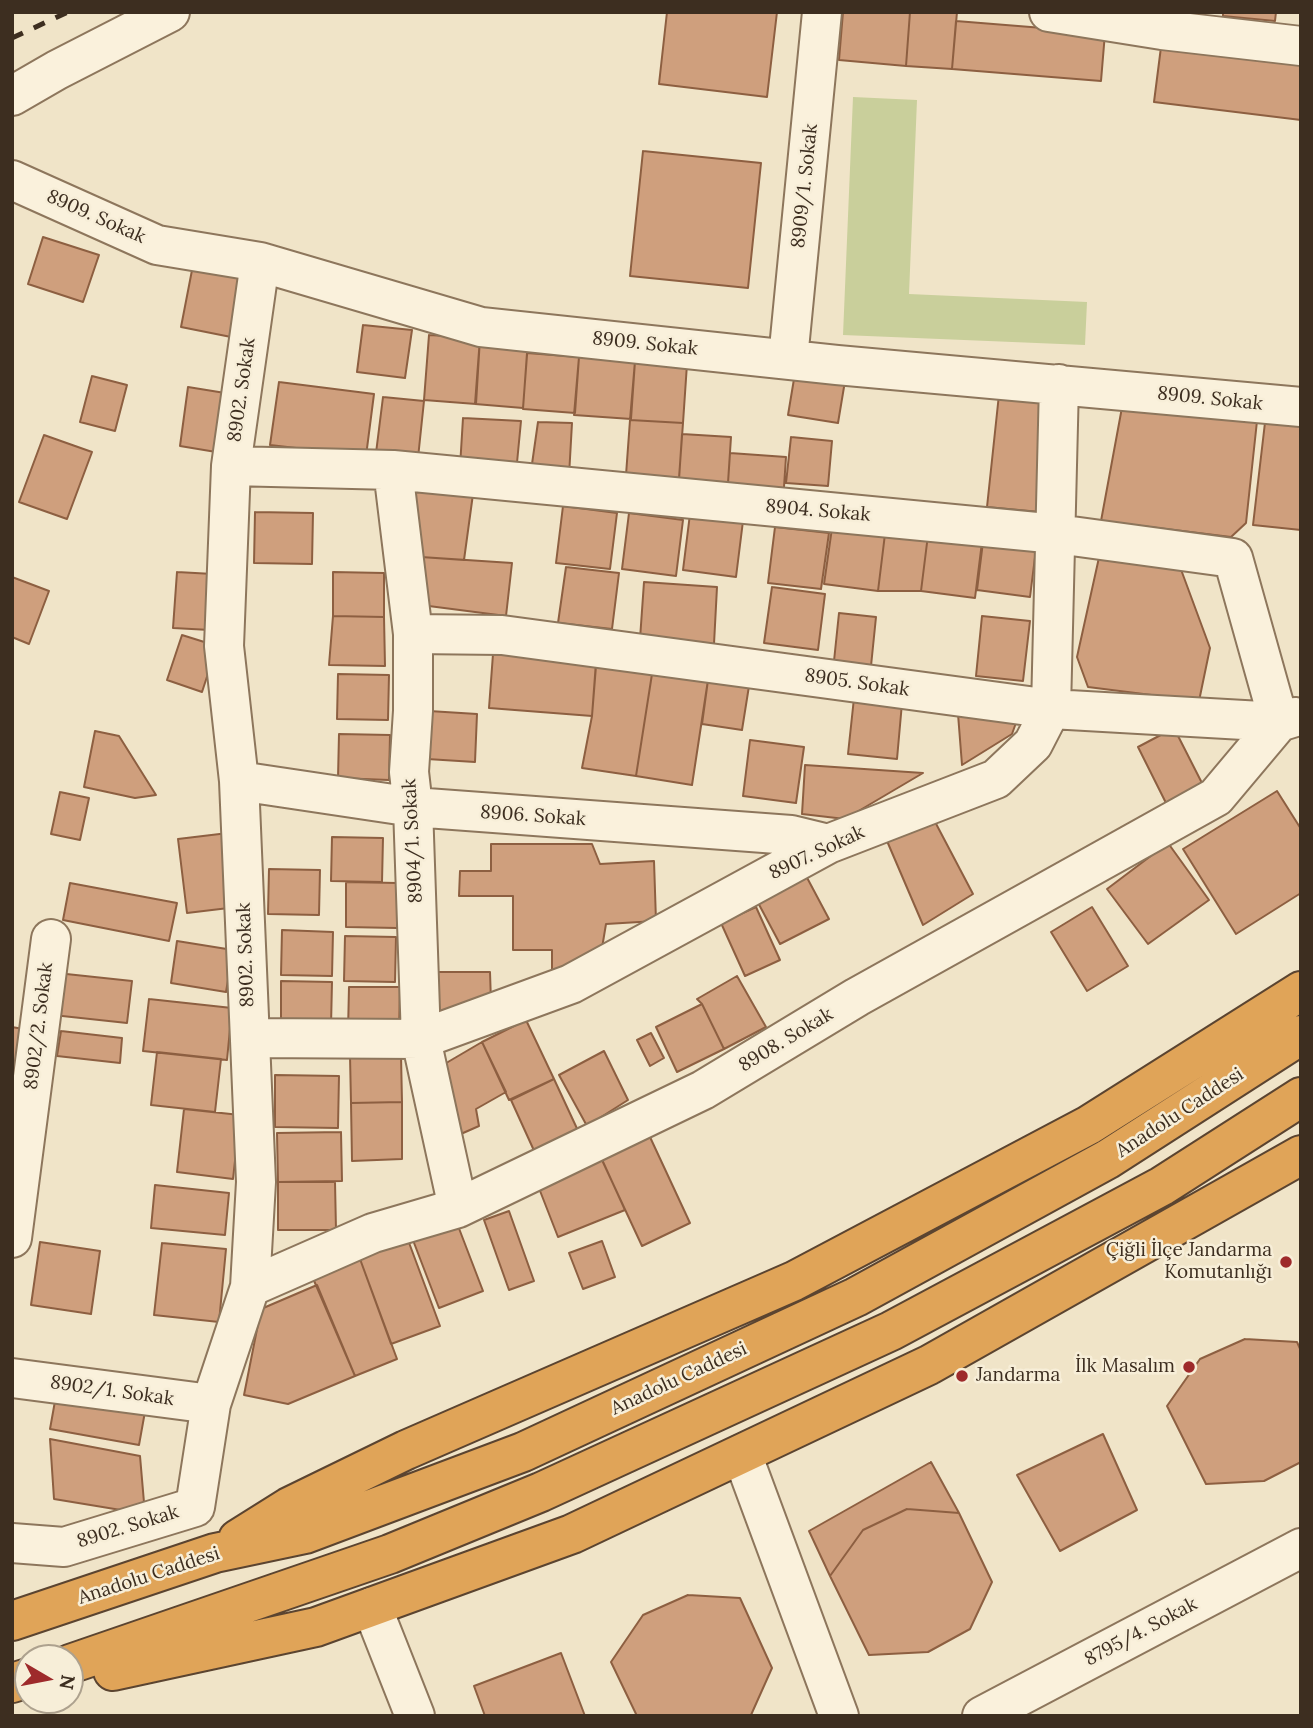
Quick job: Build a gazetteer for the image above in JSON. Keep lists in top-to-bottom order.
{
  "streets": {
    "highway": ["Anadolu Caddesi"],
    "street": [
      "8909/1. Sokak",
      "8909. Sokak",
      "8902. Sokak",
      "8904. Sokak",
      "8905. Sokak",
      "8906. Sokak",
      "8904/1. Sokak",
      "8907. Sokak",
      "8902/2. Sokak",
      "8908. Sokak",
      "8902/1. Sokak",
      "8795/4. Sokak"
    ]
  },
  "crossings": [
    ["8909/1. Sokak", "8909. Sokak"],
    ["8909. Sokak", "8902. Sokak"],
    ["8909. Sokak", "8907. Sokak"],
    ["8902. Sokak", "8904. Sokak"],
    ["8902. Sokak", "8906. Sokak"],
    ["8902. Sokak", "8907. Sokak"],
    ["8902. Sokak", "8908. Sokak"],
    ["8902. Sokak", "8902/1. Sokak"],
    ["8904. Sokak", "8905. Sokak"],
    ["8904. Sokak", "8904/1. Sokak"],
    ["8904. Sokak", "8907. Sokak"],
    ["8904. Sokak", "8908. Sokak"],
    ["8905. Sokak", "8904/1. Sokak"],
    ["8905. Sokak", "8907. Sokak"],
    ["8905. Sokak", "8908. Sokak"],
    ["8906. Sokak", "8904/1. Sokak"],
    ["8906. Sokak", "8907. Sokak"],
    ["8904/1. Sokak", "8907. Sokak"],
    ["8904/1. Sokak", "8908. Sokak"]
  ],
  "places": ["Çiğli İlçe Jandarma Komutanlığı", "İlk Masalım", "Jandarma"],
  "north": "right"
}
